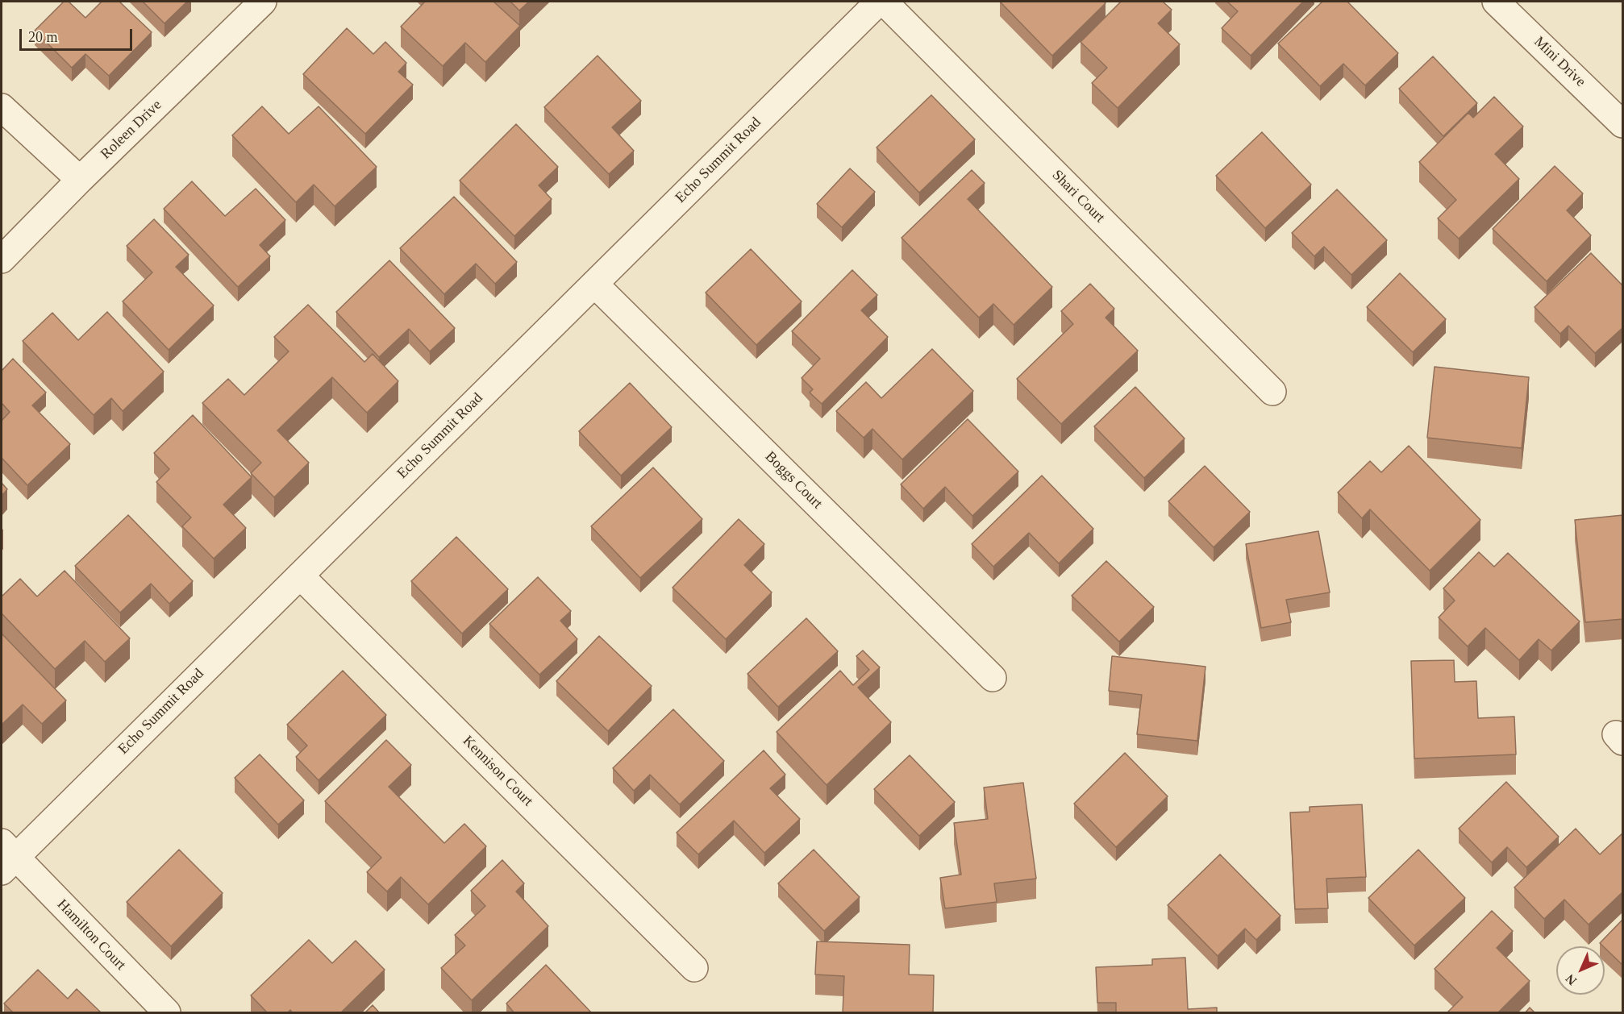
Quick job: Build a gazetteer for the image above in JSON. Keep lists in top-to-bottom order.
{
  "streets": {
    "street": [
      "Mini Drive",
      "Roleen Drive",
      "Echo Summit Road",
      "Shari Court",
      "Boggs Court",
      "Kennison Court",
      "Hamilton Court"
    ]
  },
  "crossings": [
    ["Echo Summit Road", "Boggs Court"],
    ["Echo Summit Road", "Kennison Court"],
    ["Echo Summit Road", "Hamilton Court"]
  ],
  "scale_bar": "20 m",
  "north": "bottom left"
}
